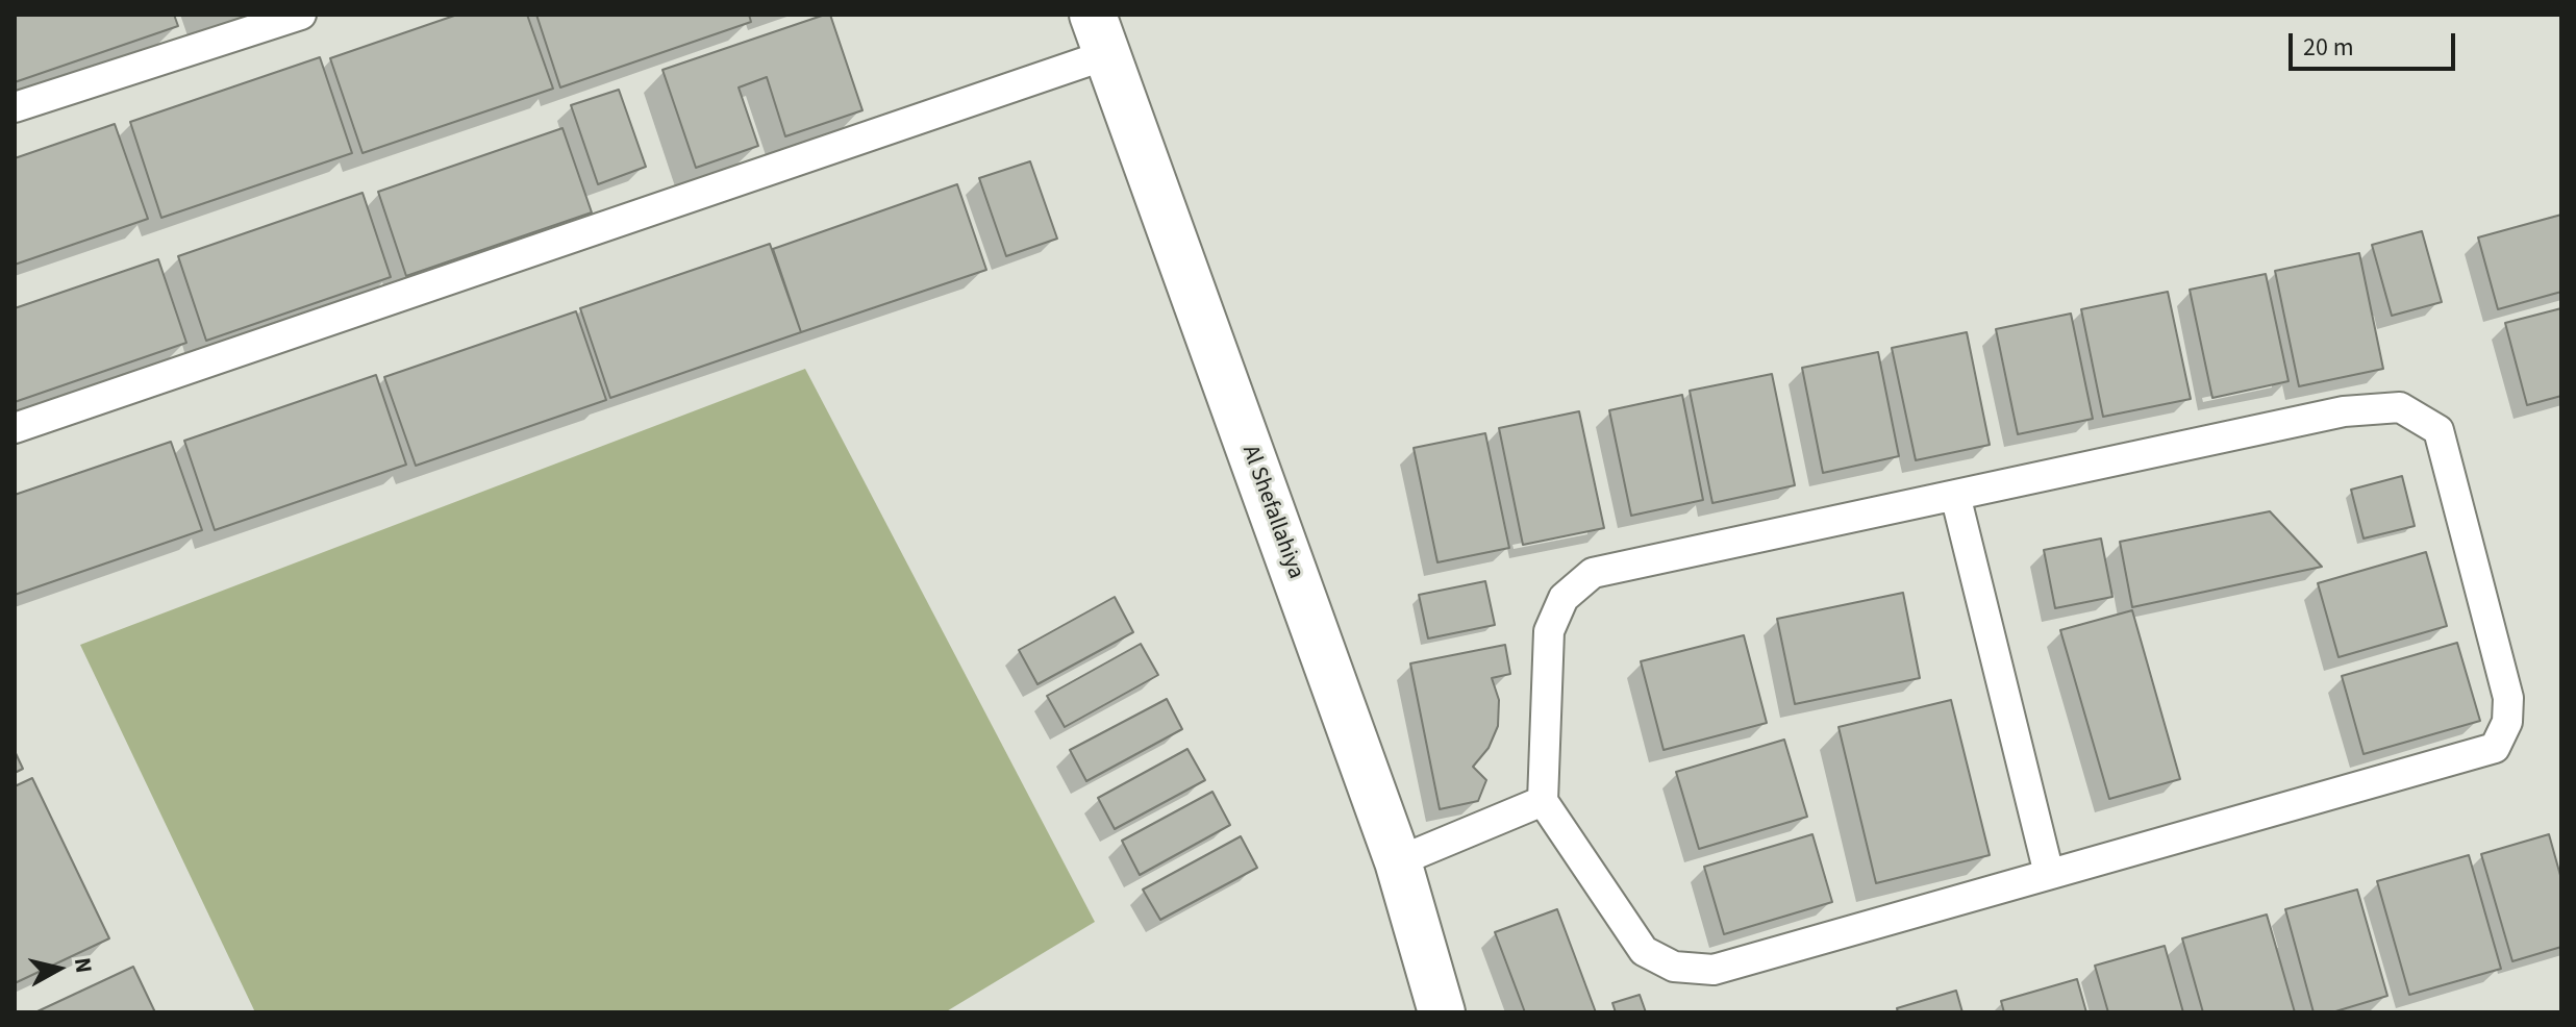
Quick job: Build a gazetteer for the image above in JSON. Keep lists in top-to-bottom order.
{
  "streets": {
    "street": ["Al Shefallahiya"]
  },
  "scale_bar": "20 m",
  "north": "right"
}
